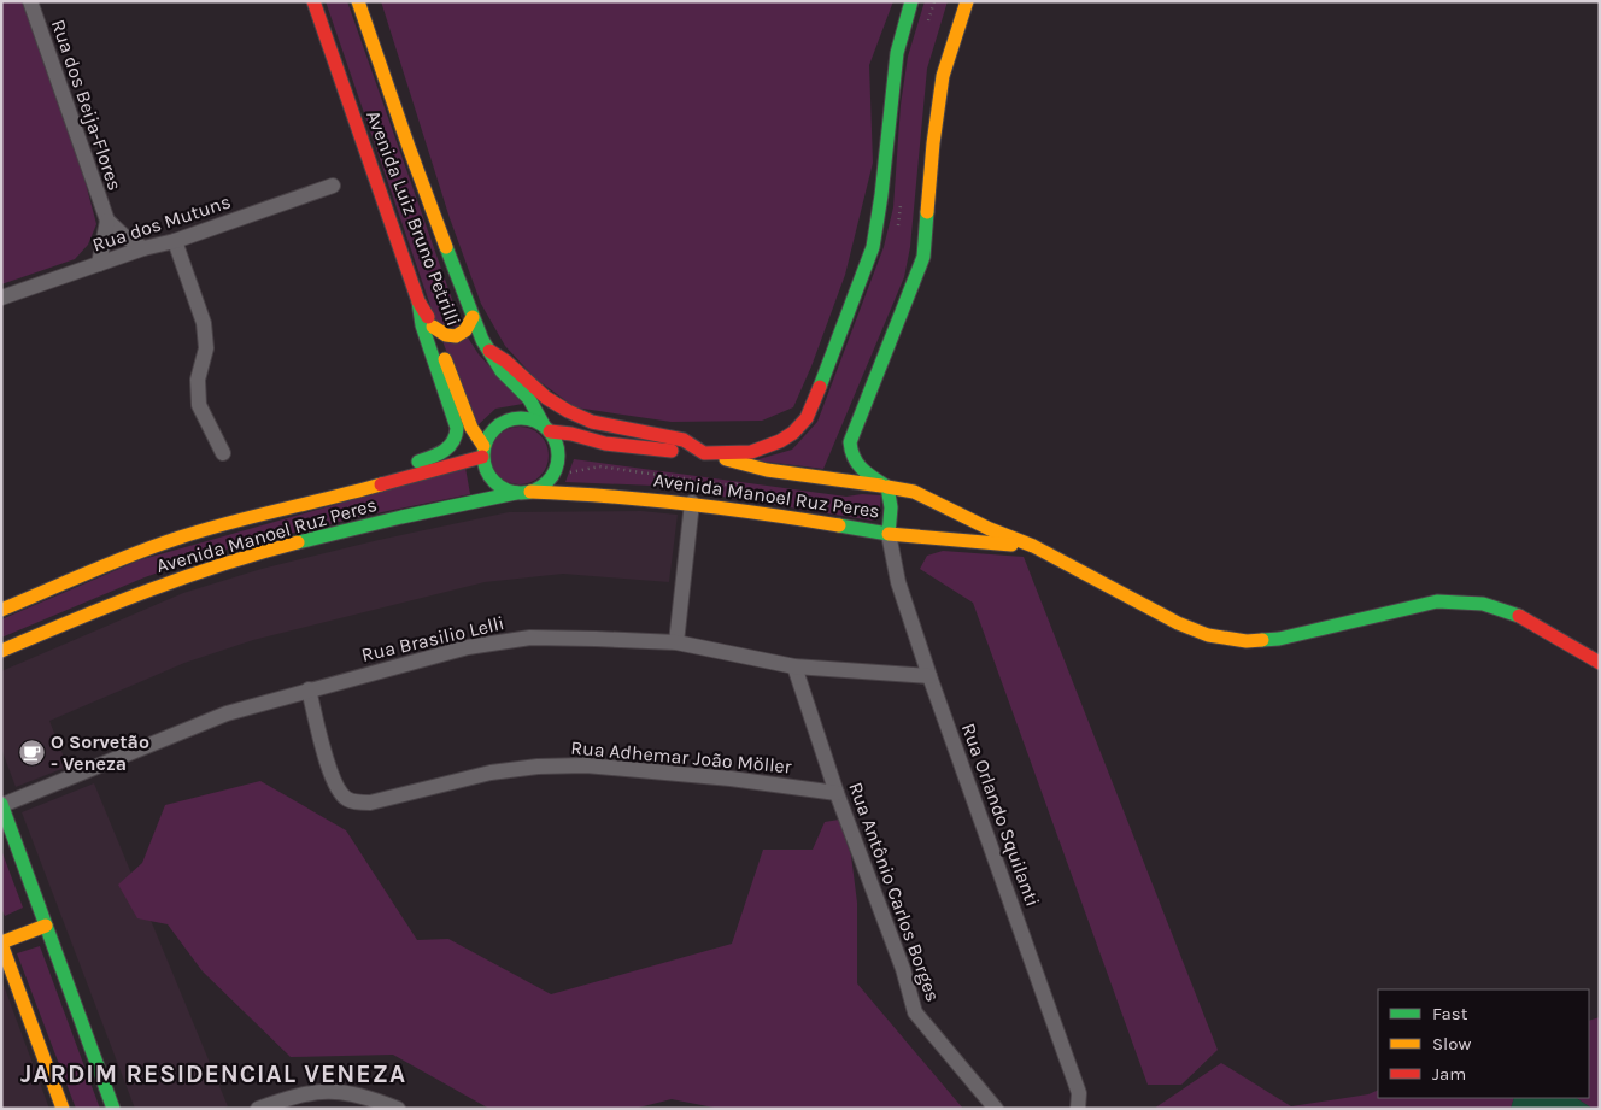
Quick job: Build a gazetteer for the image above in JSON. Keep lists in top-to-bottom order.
{
  "streets": {
    "main road": ["Avenida Luiz Bruno Petrilli", "Avenida Manoel Ruz Peres"],
    "street": [
      "Rua dos Beija-Flores",
      "Rua dos Mutuns",
      "Rua Brasilio Lelli",
      "Rua Adhemar João Möller",
      "Rua Orlando Squilanti",
      "Rua Antônio Carlos Borges"
    ]
  },
  "crossings": [
    ["Rua dos Beija-Flores", "Rua dos Mutuns"],
    ["Avenida Luiz Bruno Petrilli", "Avenida Manoel Ruz Peres"],
    ["Avenida Manoel Ruz Peres", "Rua Orlando Squilanti"],
    ["Rua Brasilio Lelli", "Rua Adhemar João Möller"],
    ["Rua Brasilio Lelli", "Rua Orlando Squilanti"],
    ["Rua Brasilio Lelli", "Rua Antônio Carlos Borges"],
    ["Rua Adhemar João Möller", "Rua Antônio Carlos Borges"]
  ],
  "districts": ["JARDIM RESIDENCIAL VENEZA"],
  "places": {
    "cafe": ["O Sorvetão - Veneza"]
  },
  "legend": ["Fast", "Slow", "Jam"]
}
